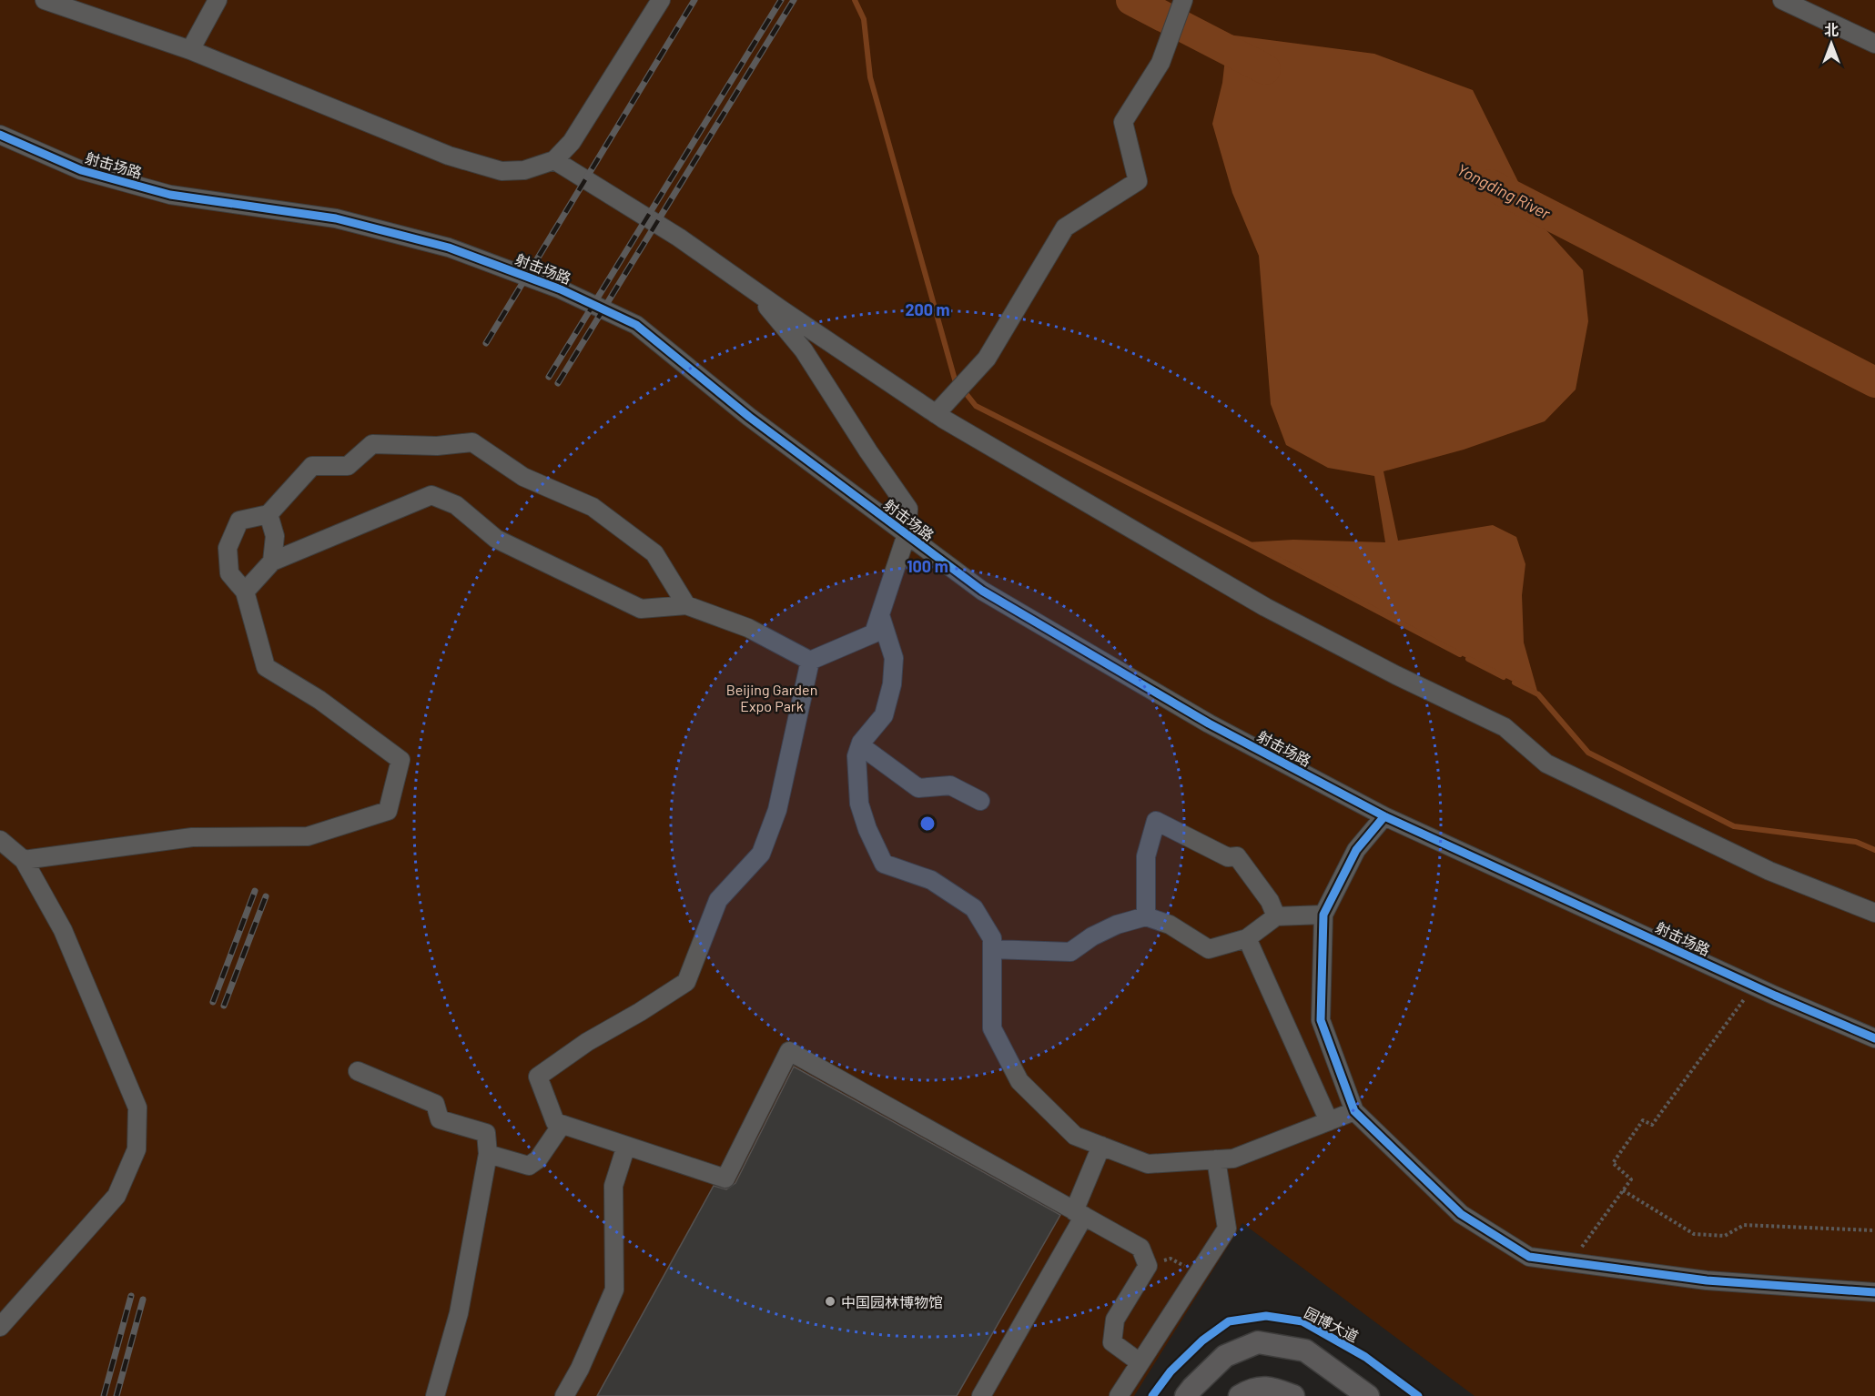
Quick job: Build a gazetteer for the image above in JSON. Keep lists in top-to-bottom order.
{
  "streets": {
    "street": ["射击场路"],
    "cycle path": ["园博大道"]
  },
  "water": ["Yongding River"],
  "parks": ["Beijing Garden Expo Park"],
  "places": ["中国园林博物馆"],
  "north": "top",
  "rings": ["200 m", "100 m"]
}
